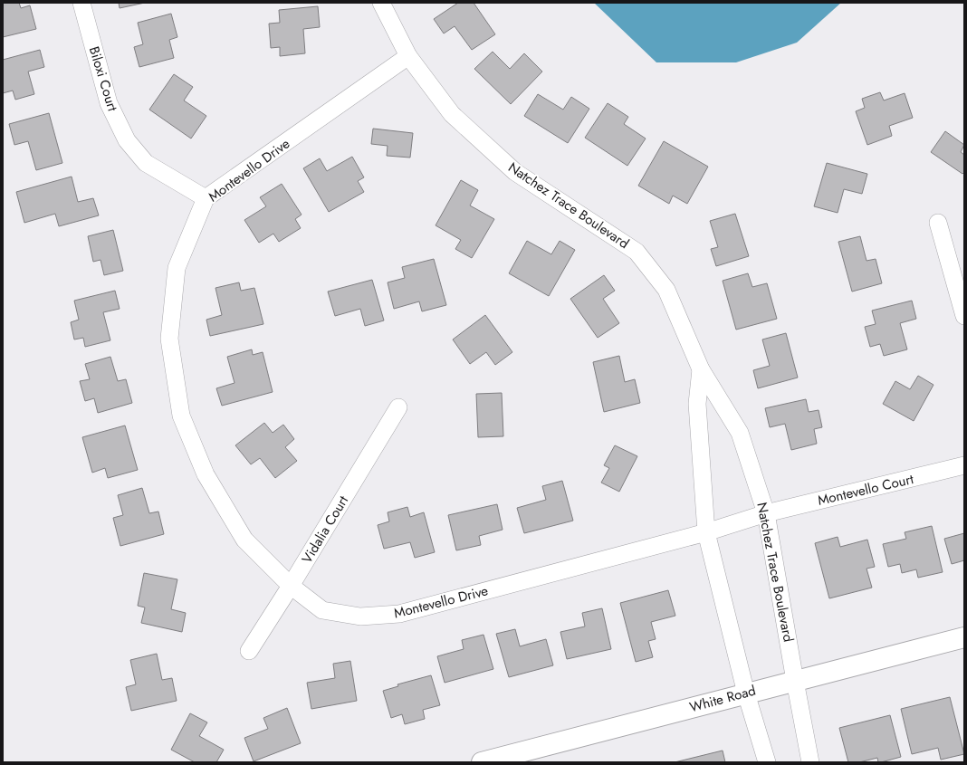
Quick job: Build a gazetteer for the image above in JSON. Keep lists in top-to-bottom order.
{
  "streets": {
    "street": [
      "Biloxi Court",
      "Montevello Drive",
      "Natchez Trace Boulevard",
      "Montevello Court",
      "Vidalia Court",
      "White Road"
    ]
  },
  "crossings": [
    ["Biloxi Court", "Montevello Drive"],
    ["Montevello Drive", "Natchez Trace Boulevard"],
    ["Montevello Drive", "Montevello Court"],
    ["Montevello Drive", "Vidalia Court"],
    ["Natchez Trace Boulevard", "Montevello Court"],
    ["Natchez Trace Boulevard", "White Road"]
  ]
}
